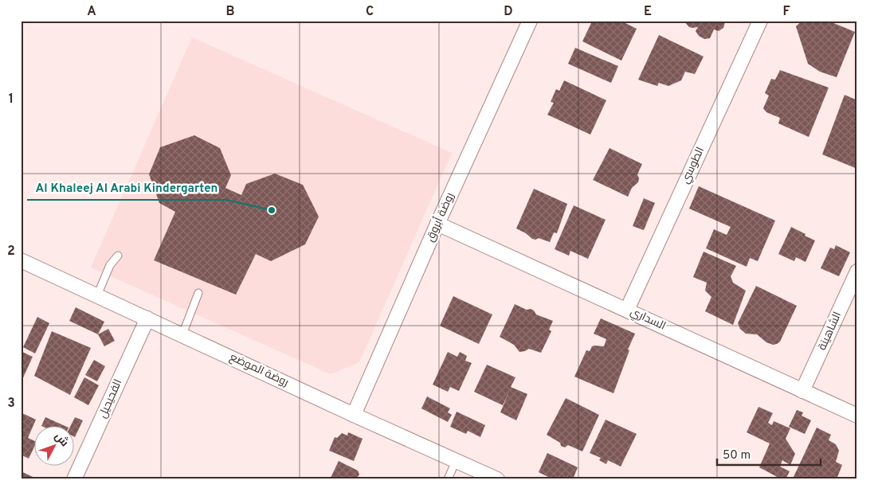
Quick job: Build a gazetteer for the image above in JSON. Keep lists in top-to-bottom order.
{
  "streets": {
    "street": [
      "الطوسي",
      "روضة أبروق",
      "السداري",
      "الشاهينة",
      "روضة الموضع",
      "الفحيحيل"
    ]
  },
  "crossings": [
    ["الطوسي", "السداري"],
    ["روضة أبروق", "السداري"],
    ["روضة أبروق", "روضة الموضع"],
    ["السداري", "الشاهينة"],
    ["روضة الموضع", "الفحيحيل"]
  ],
  "places": ["Al Khaleej Al Arabi Kindergarten"],
  "scale_bar": "50 m",
  "north": "top right",
  "grid": {
    "columns": [
      "A",
      "B",
      "C",
      "D",
      "E",
      "F"
    ],
    "rows": ["1", "2", "3"]
  }
}
